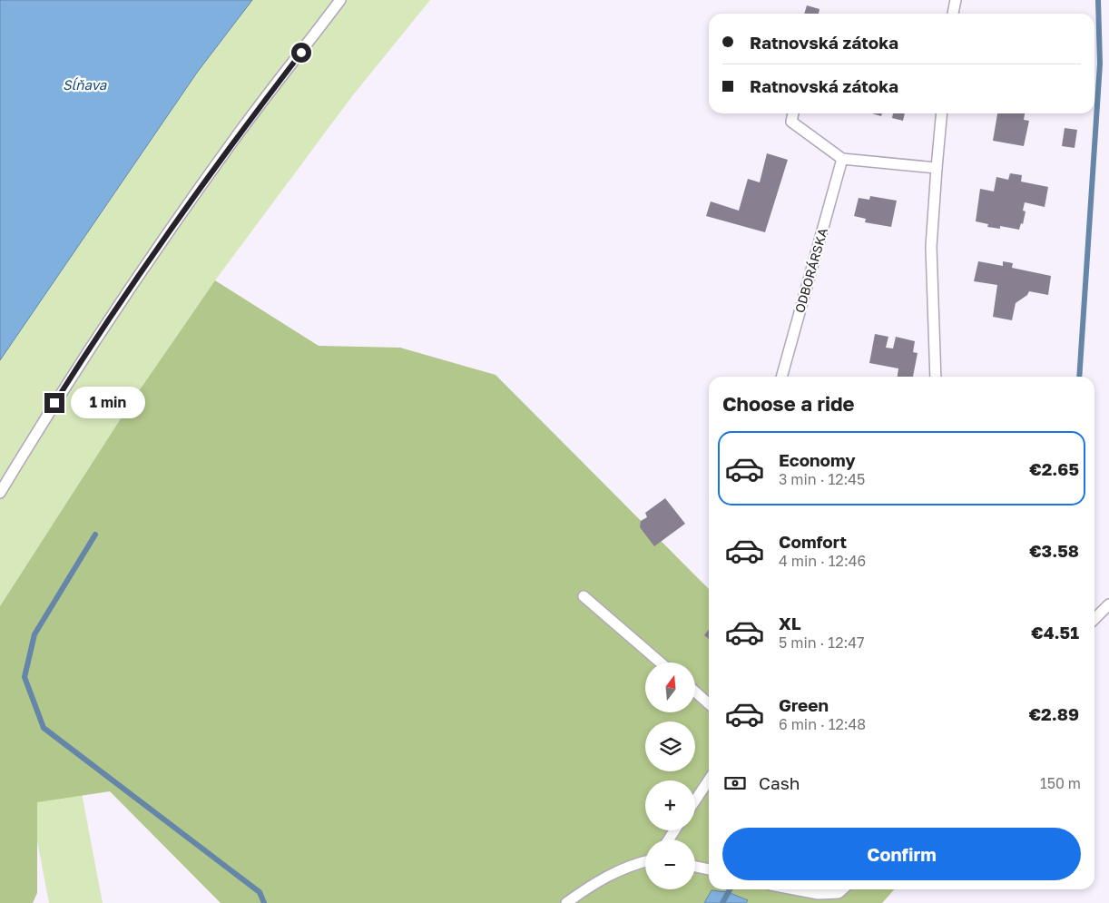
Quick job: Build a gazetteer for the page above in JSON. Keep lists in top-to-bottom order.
{
  "streets": {
    "lane": ["ODBORÁRSKA"]
  },
  "water": ["Sĺňava"],
  "north": "top",
  "page": {
    "banner": ["Ratnovská zátoka", "Ratnovská zátoka"],
    "heading": "Choose a ride",
    "bubble": "1 min",
    "list": [
      {
        "name": "Economy",
        "note": "3 min · 12:45",
        "value": "€2.65"
      },
      {
        "name": "Comfort",
        "note": "4 min · 12:46",
        "value": "€3.58"
      },
      {
        "name": "XL",
        "note": "5 min · 12:47",
        "value": "€4.51"
      },
      {
        "name": "Green",
        "note": "6 min · 12:48",
        "value": "€2.89"
      }
    ],
    "map_buttons": ["+", "−"],
    "pay": ["Cash", "150 m"],
    "buttons": "Confirm"
  }
}
